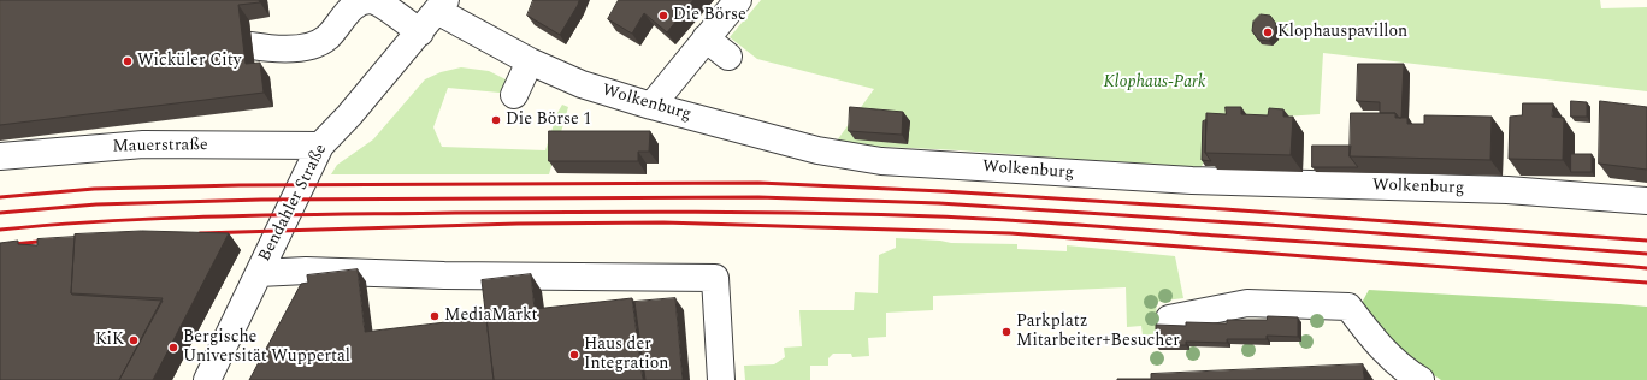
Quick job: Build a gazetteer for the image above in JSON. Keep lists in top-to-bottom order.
{
  "streets": {
    "street": ["Wolkenburg", "Mauerstraße", "Bendahler Straße"]
  },
  "crossings": [
    ["Wolkenburg", "Bendahler Straße"],
    ["Mauerstraße", "Bendahler Straße"]
  ],
  "parks": ["Klophaus-Park"],
  "places": [
    "Die Börse",
    "Klophauspavillon",
    "Wicküler City",
    "Die Börse 1",
    "MediaMarkt",
    "Parkplatz Mitarbeiter+Besucher",
    "KiK",
    "Bergische Universität Wuppertal",
    "Haus der Integration"
  ]
}
